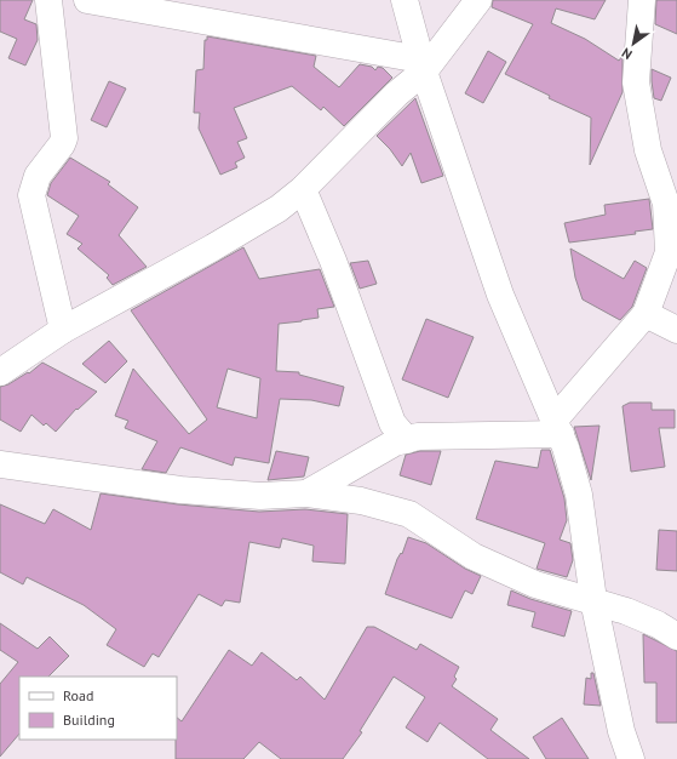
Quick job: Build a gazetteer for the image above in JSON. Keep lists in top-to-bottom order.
{
  "legend": ["Road", "Building"],
  "north": "bottom left"
}
